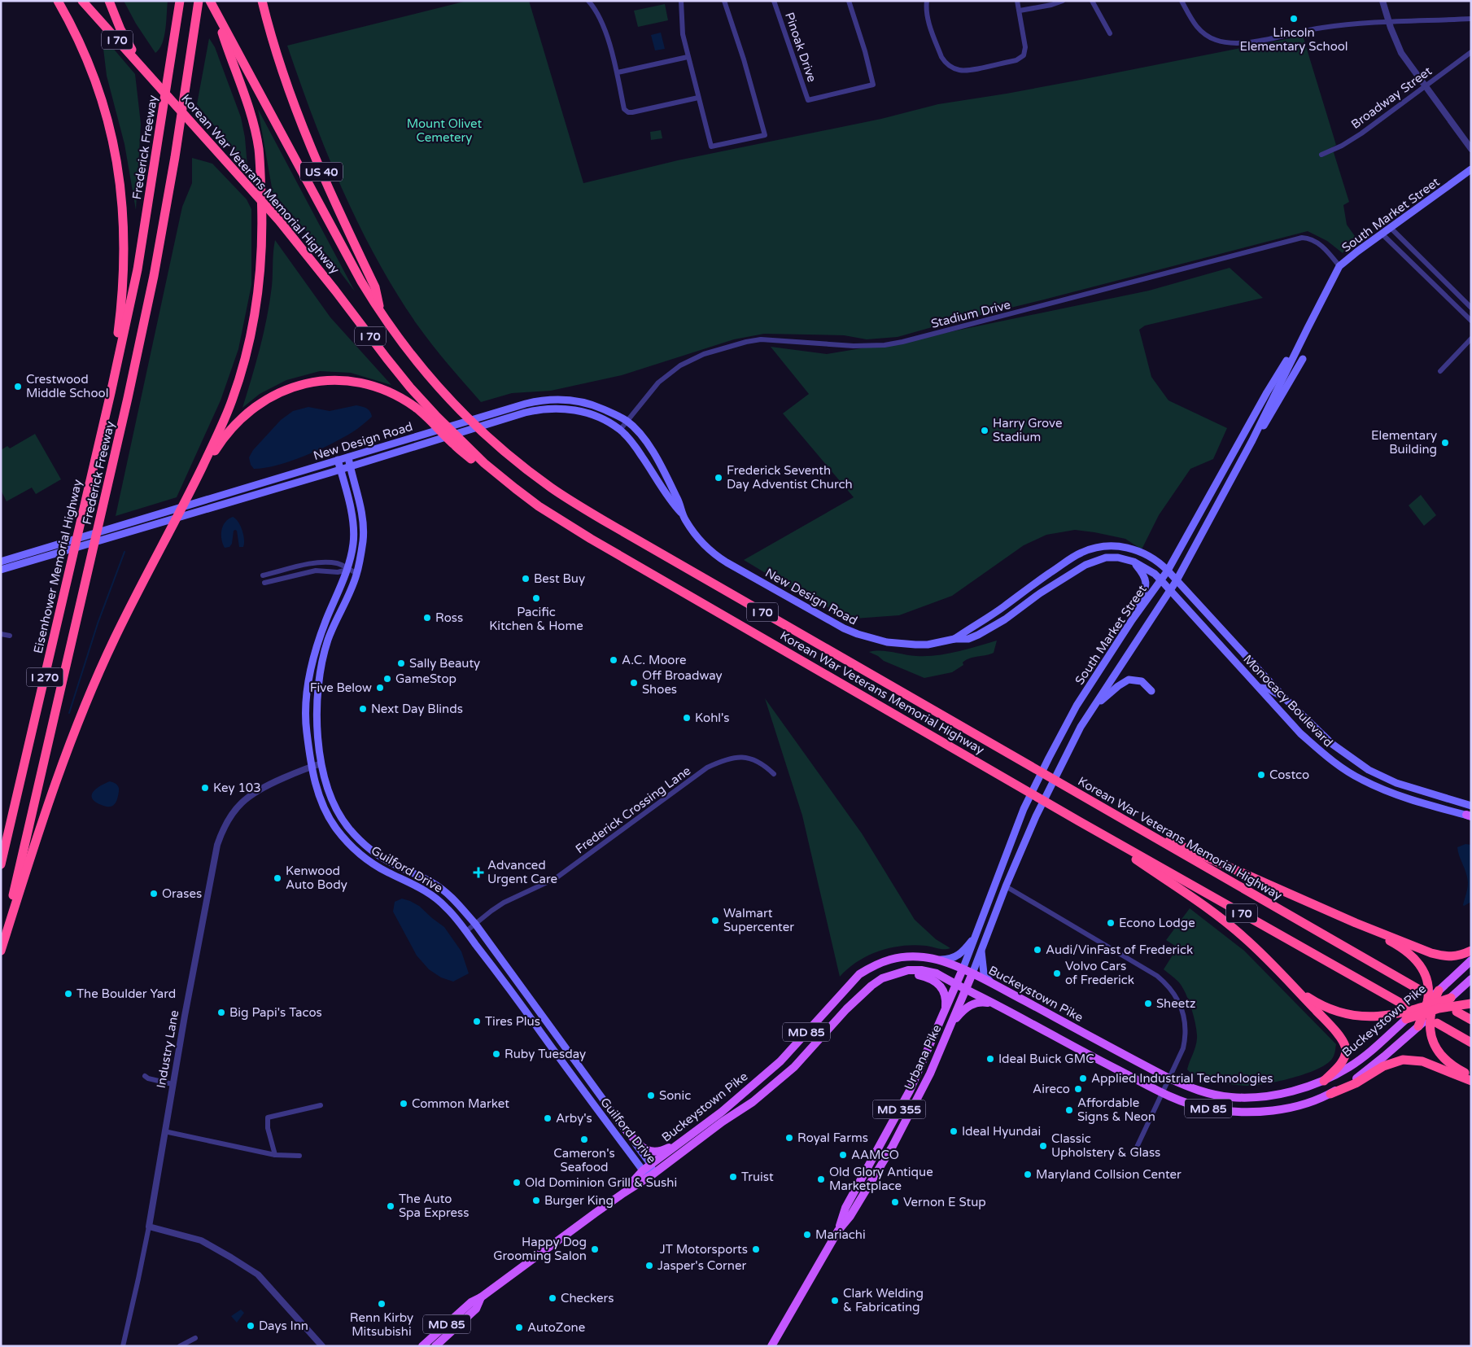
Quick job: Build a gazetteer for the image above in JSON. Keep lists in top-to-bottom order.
{
  "streets": {
    "highway": [
      "I 70",
      "Frederick Freeway",
      "US 40",
      "Korean War Veterans Memorial Highway",
      "Eisenhower Memorial Highway",
      "I 270"
    ],
    "main road": [
      "South Market Street",
      "New Design Road",
      "Monocacy Boulevard",
      "Guilford Drive",
      "Buckeystown Pike",
      "MD 85",
      "Urbana Pike",
      "MD 355"
    ],
    "street": [
      "Pinoak Drive",
      "Broadway Street",
      "Stadium Drive",
      "Frederick Crossing Lane",
      "Industry Lane"
    ]
  },
  "crossings": [
    ["I 70", "Korean War Veterans Memorial Highway"],
    ["Frederick Freeway", "Eisenhower Memorial Highway"],
    ["US 40", "Korean War Veterans Memorial Highway"],
    ["South Market Street", "Stadium Drive"],
    ["South Market Street", "New Design Road"],
    ["South Market Street", "Monocacy Boulevard"],
    ["South Market Street", "Buckeystown Pike"],
    ["South Market Street", "Urbana Pike"],
    ["Stadium Drive", "New Design Road"],
    ["New Design Road", "Monocacy Boulevard"],
    ["New Design Road", "Guilford Drive"],
    ["Frederick Crossing Lane", "Guilford Drive"],
    ["Guilford Drive", "Buckeystown Pike"],
    ["Guilford Drive", "Industry Lane"],
    ["Buckeystown Pike", "Urbana Pike"]
  ],
  "parks": ["Mount Olivet Cemetery"],
  "places": {
    "other": [
      "Lincoln Elementary School",
      "Crestwood Middle School",
      "Harry Grove Stadium",
      "Elementary Building",
      "Frederick Seventh Day Adventist Church",
      "Best Buy",
      "Pacific Kitchen & Home",
      "Ross",
      "A.C. Moore",
      "Sally Beauty",
      "GameStop",
      "Off Broadway Shoes",
      "Five Below",
      "Next Day Blinds",
      "Kohl's",
      "Costco",
      "Key 103",
      "Kenwood Auto Body",
      "Orases",
      "Walmart Supercenter",
      "Econo Lodge",
      "Audi/VinFast of Frederick",
      "Volvo Cars of Frederick",
      "The Boulder Yard",
      "Sheetz",
      "Big Papi's Tacos",
      "Tires Plus",
      "Ruby Tuesday",
      "Ideal Buick GMC",
      "Applied Industrial Technologies",
      "Aireco",
      "Sonic",
      "Common Market",
      "Affordable Signs & Neon",
      "Arby's",
      "Ideal Hyundai",
      "Royal Farms",
      "Cameron's Seafood",
      "Classic Upholstery & Glass",
      "AAMCO",
      "Maryland Collsion Center",
      "Truist",
      "Old Glory Antique Marketplace",
      "Old Dominion Grill & Sushi",
      "Burger King",
      "Vernon E Stup",
      "The Auto Spa Express",
      "Mariachi",
      "Happy Dog Grooming Salon",
      "JT Motorsports",
      "Jasper's Corner",
      "Checkers",
      "Clark Welding & Fabricating",
      "Renn Kirby Mitsubishi",
      "Days Inn",
      "AutoZone"
    ],
    "health": ["Advanced Urgent Care"]
  }
}
